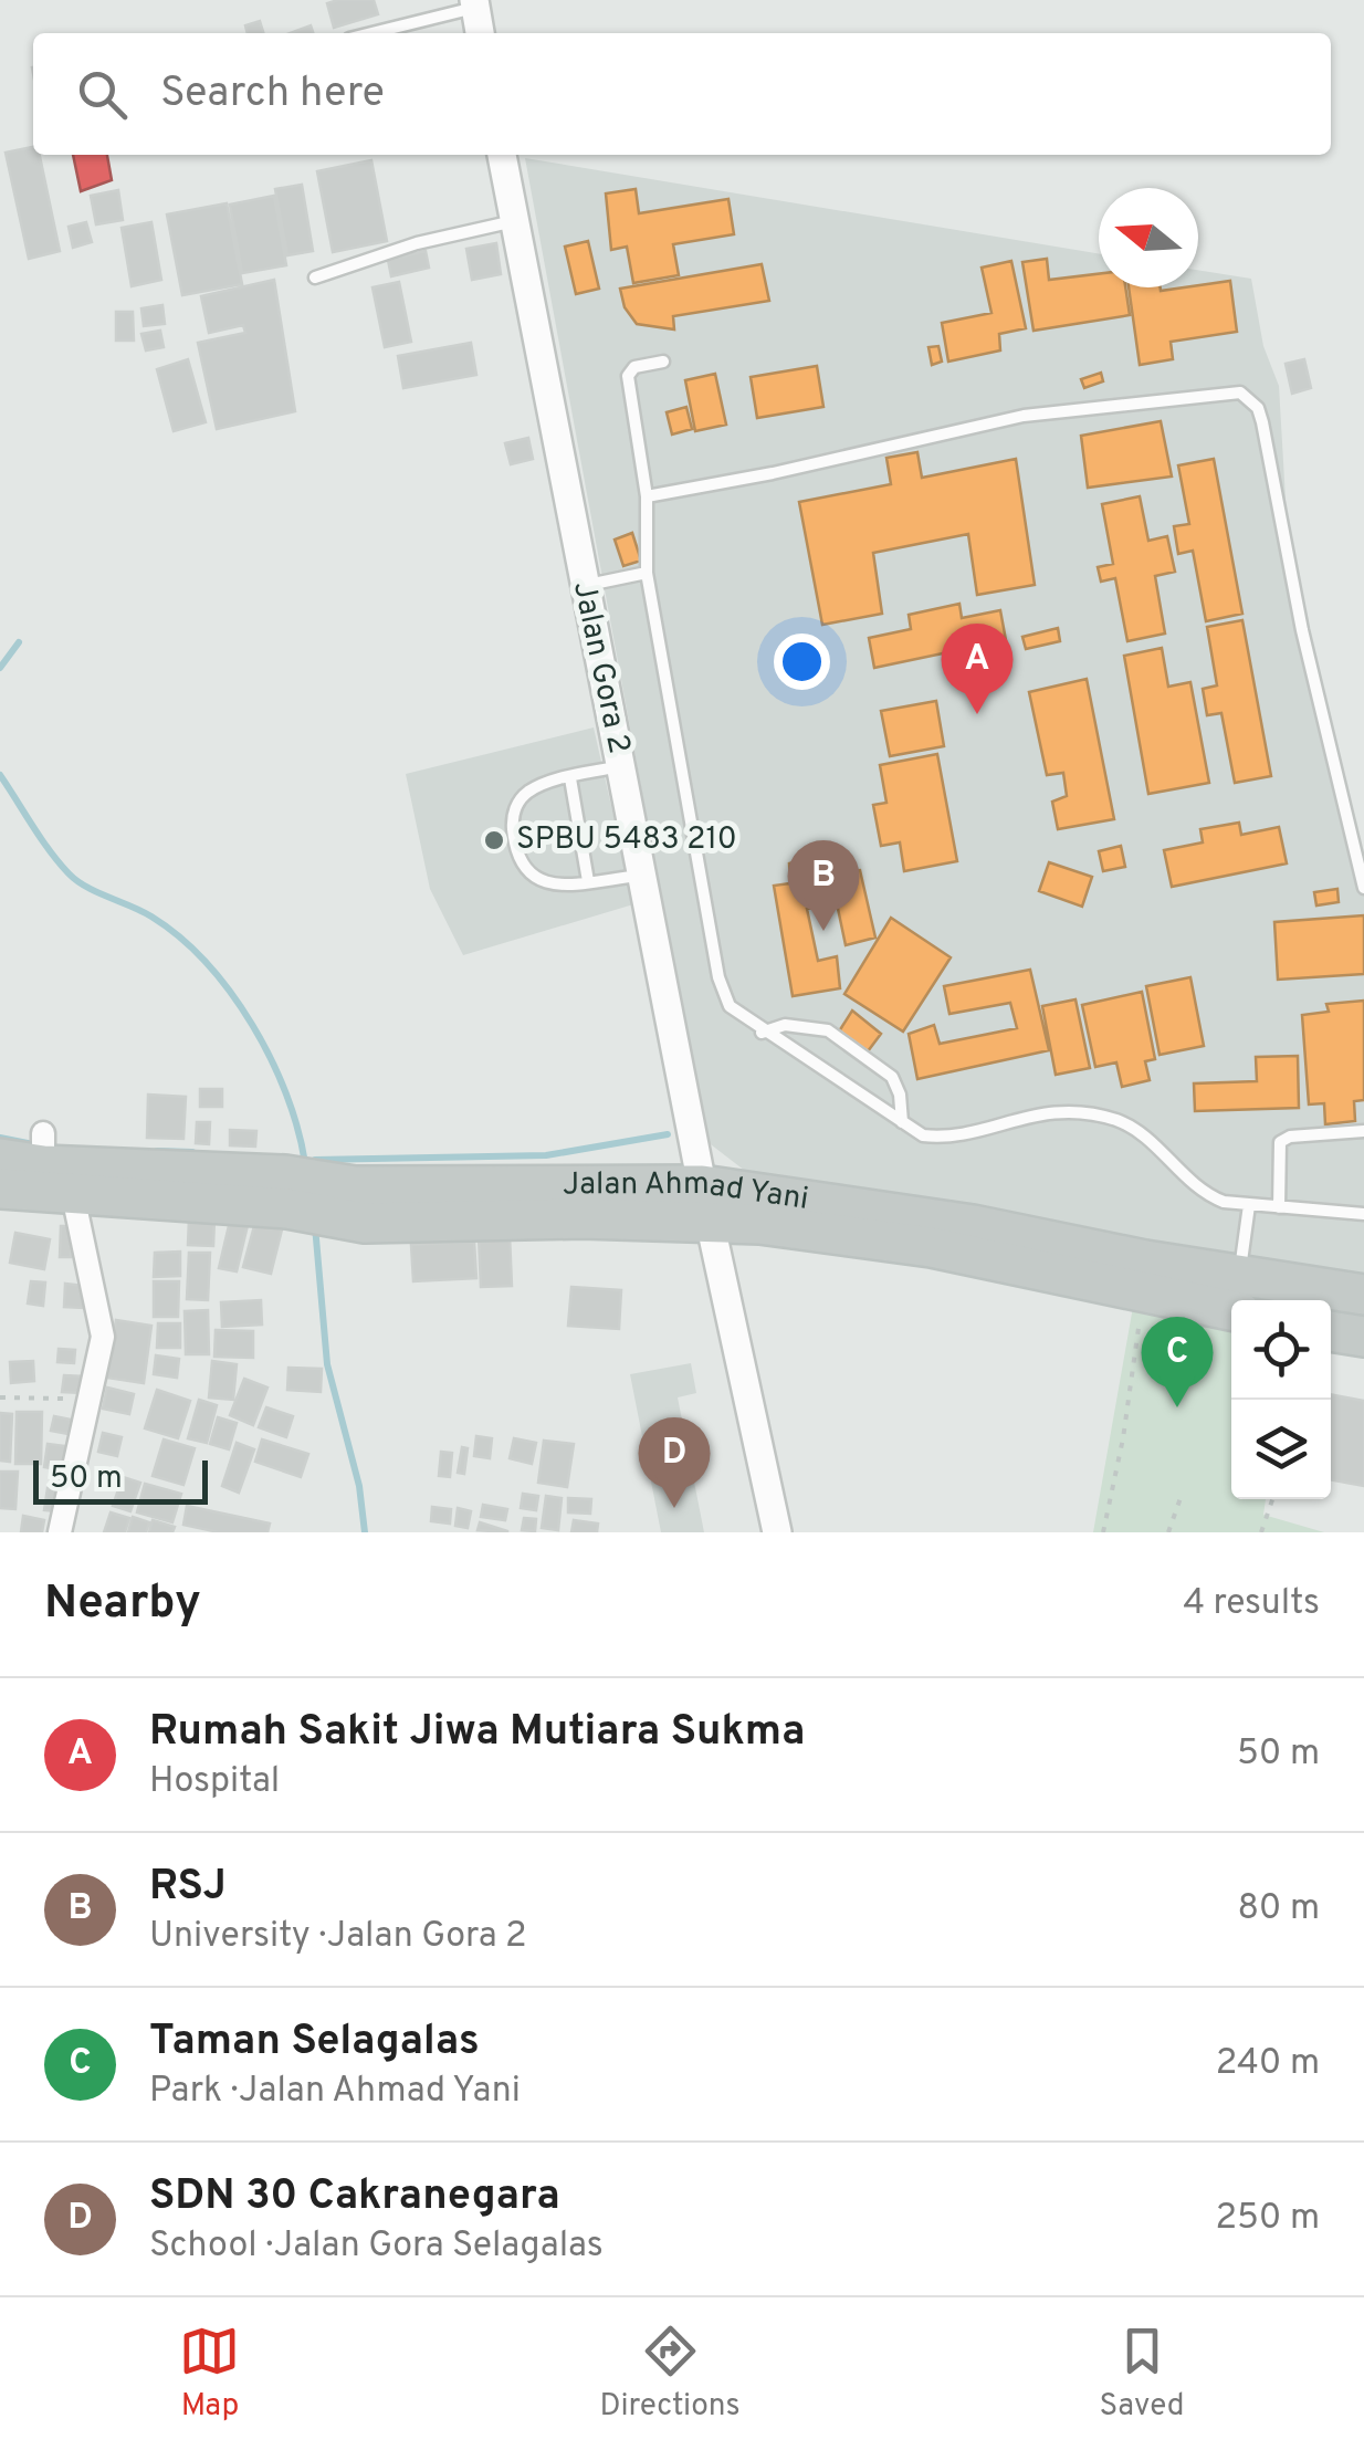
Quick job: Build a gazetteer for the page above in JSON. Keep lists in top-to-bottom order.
{
  "streets": {
    "highway": ["Jalan Ahmad Yani"],
    "street": ["Jalan Gora 2"]
  },
  "crossings": [
    ["Jalan Gora 2", "Jalan Ahmad Yani"]
  ],
  "places": ["SPBU 5483 210"],
  "scale_bar": "50 m",
  "north": "left",
  "page": {
    "search": "Search here",
    "pins": [
      "A",
      "B",
      "C",
      "D"
    ],
    "scale": "50 m",
    "heading": ["Nearby", "4 results"],
    "list": [
      {
        "mark": "A",
        "name": "Rumah Sakit Jiwa Mutiara Sukma",
        "note": "Hospital",
        "value": "50 m"
      },
      {
        "mark": "B",
        "name": "RSJ",
        "note": "University · Jalan Gora 2",
        "value": "80 m"
      },
      {
        "mark": "C",
        "name": "Taman Selagalas",
        "note": "Park · Jalan Ahmad Yani",
        "value": "240 m"
      },
      {
        "mark": "D",
        "name": "SDN 30 Cakranegara",
        "note": "School · Jalan Gora Selagalas",
        "value": "250 m"
      }
    ],
    "nav": ["Map", "Directions", "Saved"]
  }
}
